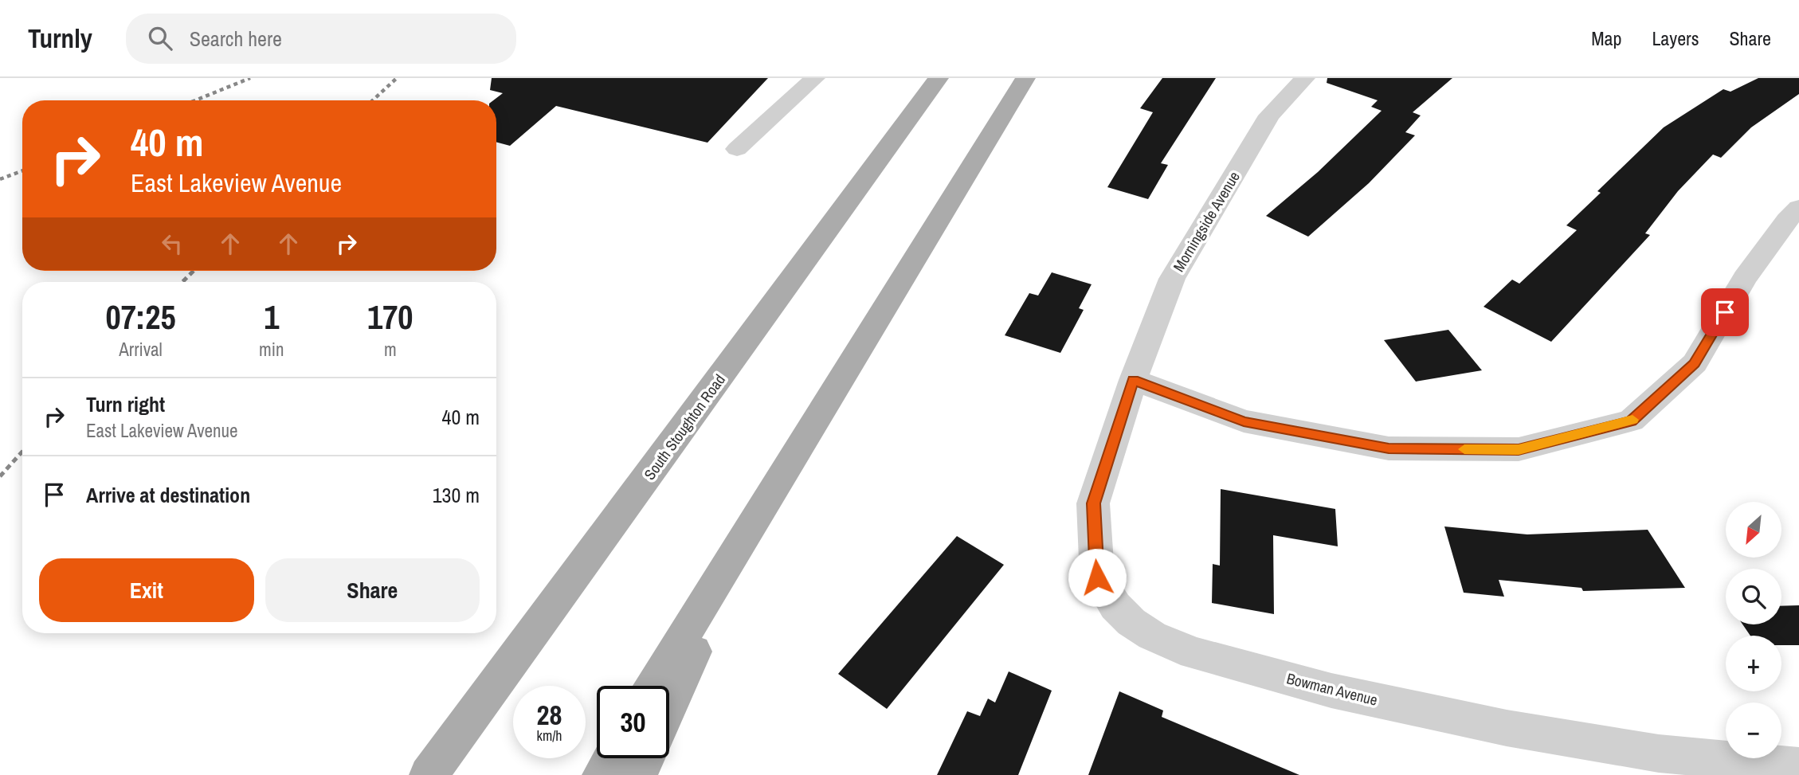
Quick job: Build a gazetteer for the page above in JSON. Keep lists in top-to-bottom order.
{
  "streets": {
    "main road": ["South Stoughton Road"],
    "street": ["Morningside Avenue", "Bowman Avenue"]
  },
  "crossings": [
    ["Morningside Avenue", "Bowman Avenue"]
  ],
  "north": "bottom left",
  "page": {
    "header": "Turnly",
    "search": "Search here",
    "nav": ["Map", "Layers", "Share"],
    "turn": ["40 m", "East Lakeview Avenue"],
    "eta": [
      "07:25",
      "Arrival",
      "1",
      "min",
      "170",
      "m"
    ],
    "list": [
      {
        "name": "Turn right",
        "note": "East Lakeview Avenue",
        "value": "40 m"
      },
      {
        "name": "Arrive at destination",
        "value": "130 m"
      }
    ],
    "map_buttons": ["+", "−"],
    "buttons": ["Exit", "Share"],
    "speed": "28 km/h",
    "limit": "30"
  }
}
